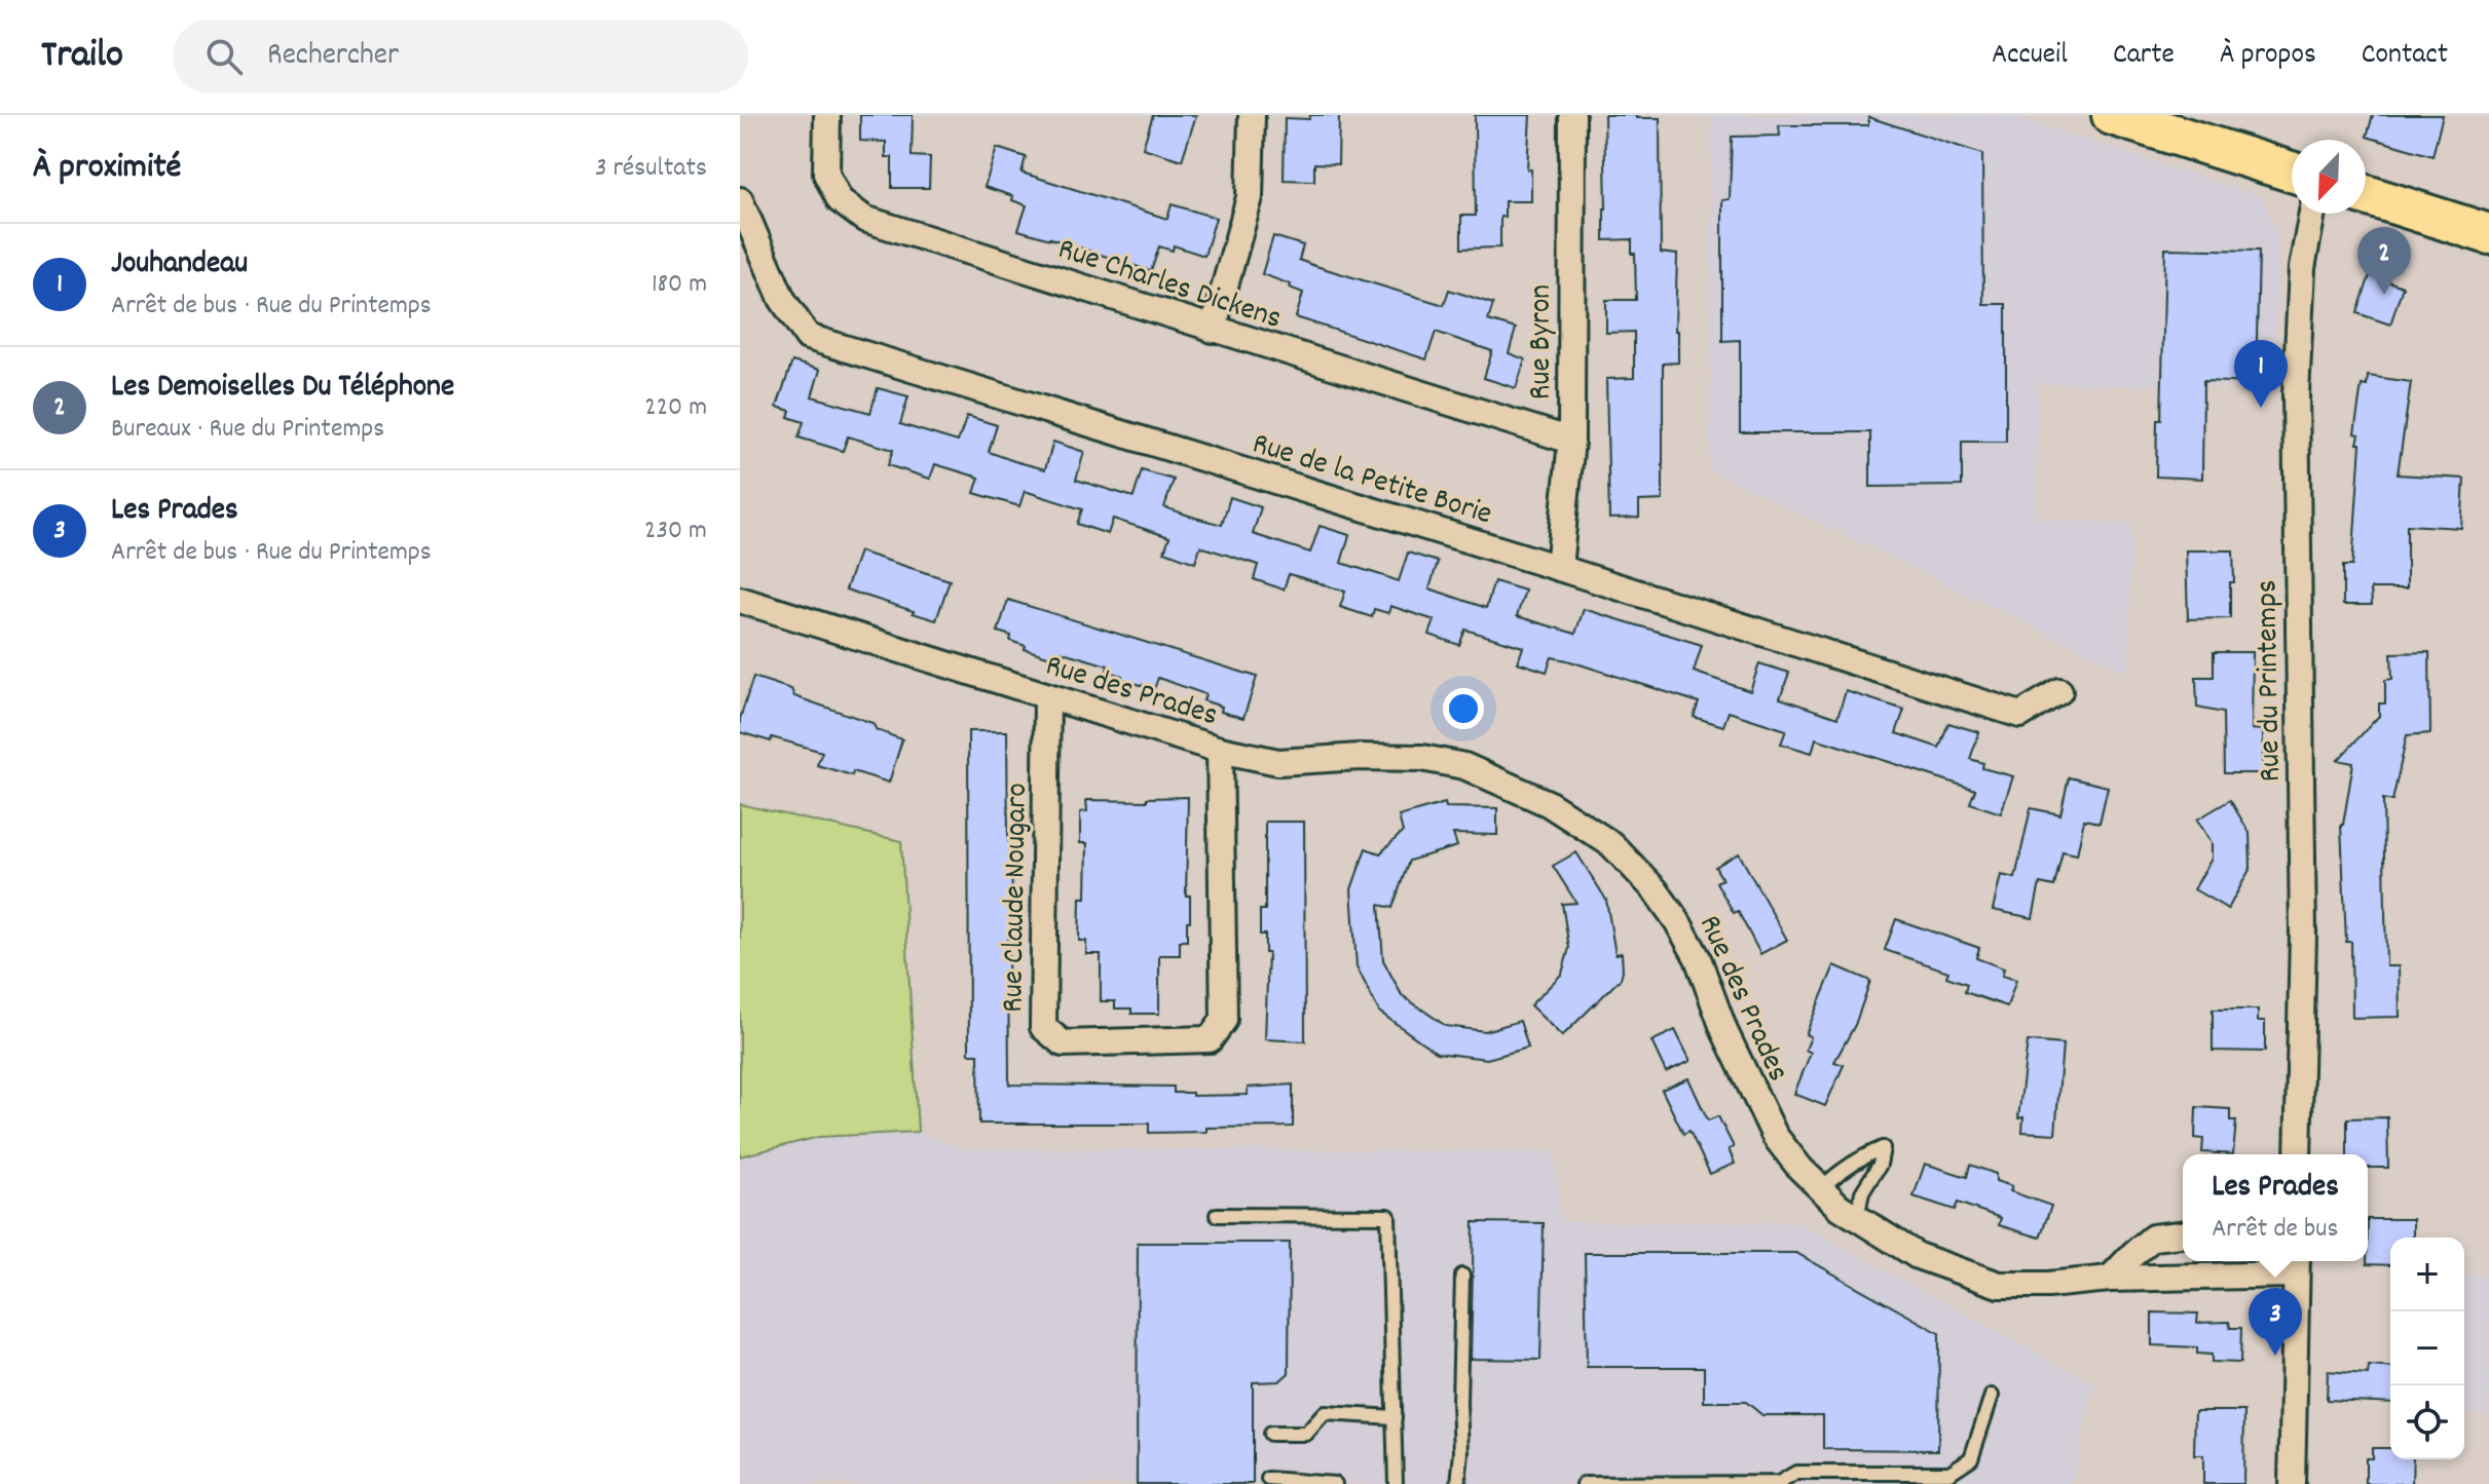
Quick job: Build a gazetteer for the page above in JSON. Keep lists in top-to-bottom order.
{
  "streets": {
    "street": [
      "Rue Charles Dickens",
      "Rue Byron",
      "Rue de la Petite Borie",
      "Rue du Printemps",
      "Rue des Prades",
      "Rue Claude Nougaro"
    ]
  },
  "crossings": [
    ["Rue Charles Dickens", "Rue Byron"],
    ["Rue Byron", "Rue de la Petite Borie"],
    ["Rue des Prades", "Rue Claude Nougaro"]
  ],
  "north": "bottom left",
  "page": {
    "header": "Trailo",
    "search": "Rechercher",
    "nav": [
      "Accueil",
      "Carte",
      "À propos",
      "Contact"
    ],
    "heading": ["À proximité", "3 résultats"],
    "list": [
      {
        "mark": "1",
        "name": "Jouhandeau",
        "note": "Arrêt de bus · Rue du Printemps",
        "value": "180 m"
      },
      {
        "mark": "2",
        "name": "Les Demoiselles Du Téléphone",
        "note": "Bureaux · Rue du Printemps",
        "value": "220 m"
      },
      {
        "mark": "3",
        "name": "Les Prades",
        "note": "Arrêt de bus · Rue du Printemps",
        "value": "230 m"
      }
    ],
    "pins": ["2", "1", "3"],
    "popup": ["Les Prades", "Arrêt de bus"],
    "map_buttons": ["+", "−"]
  }
}
